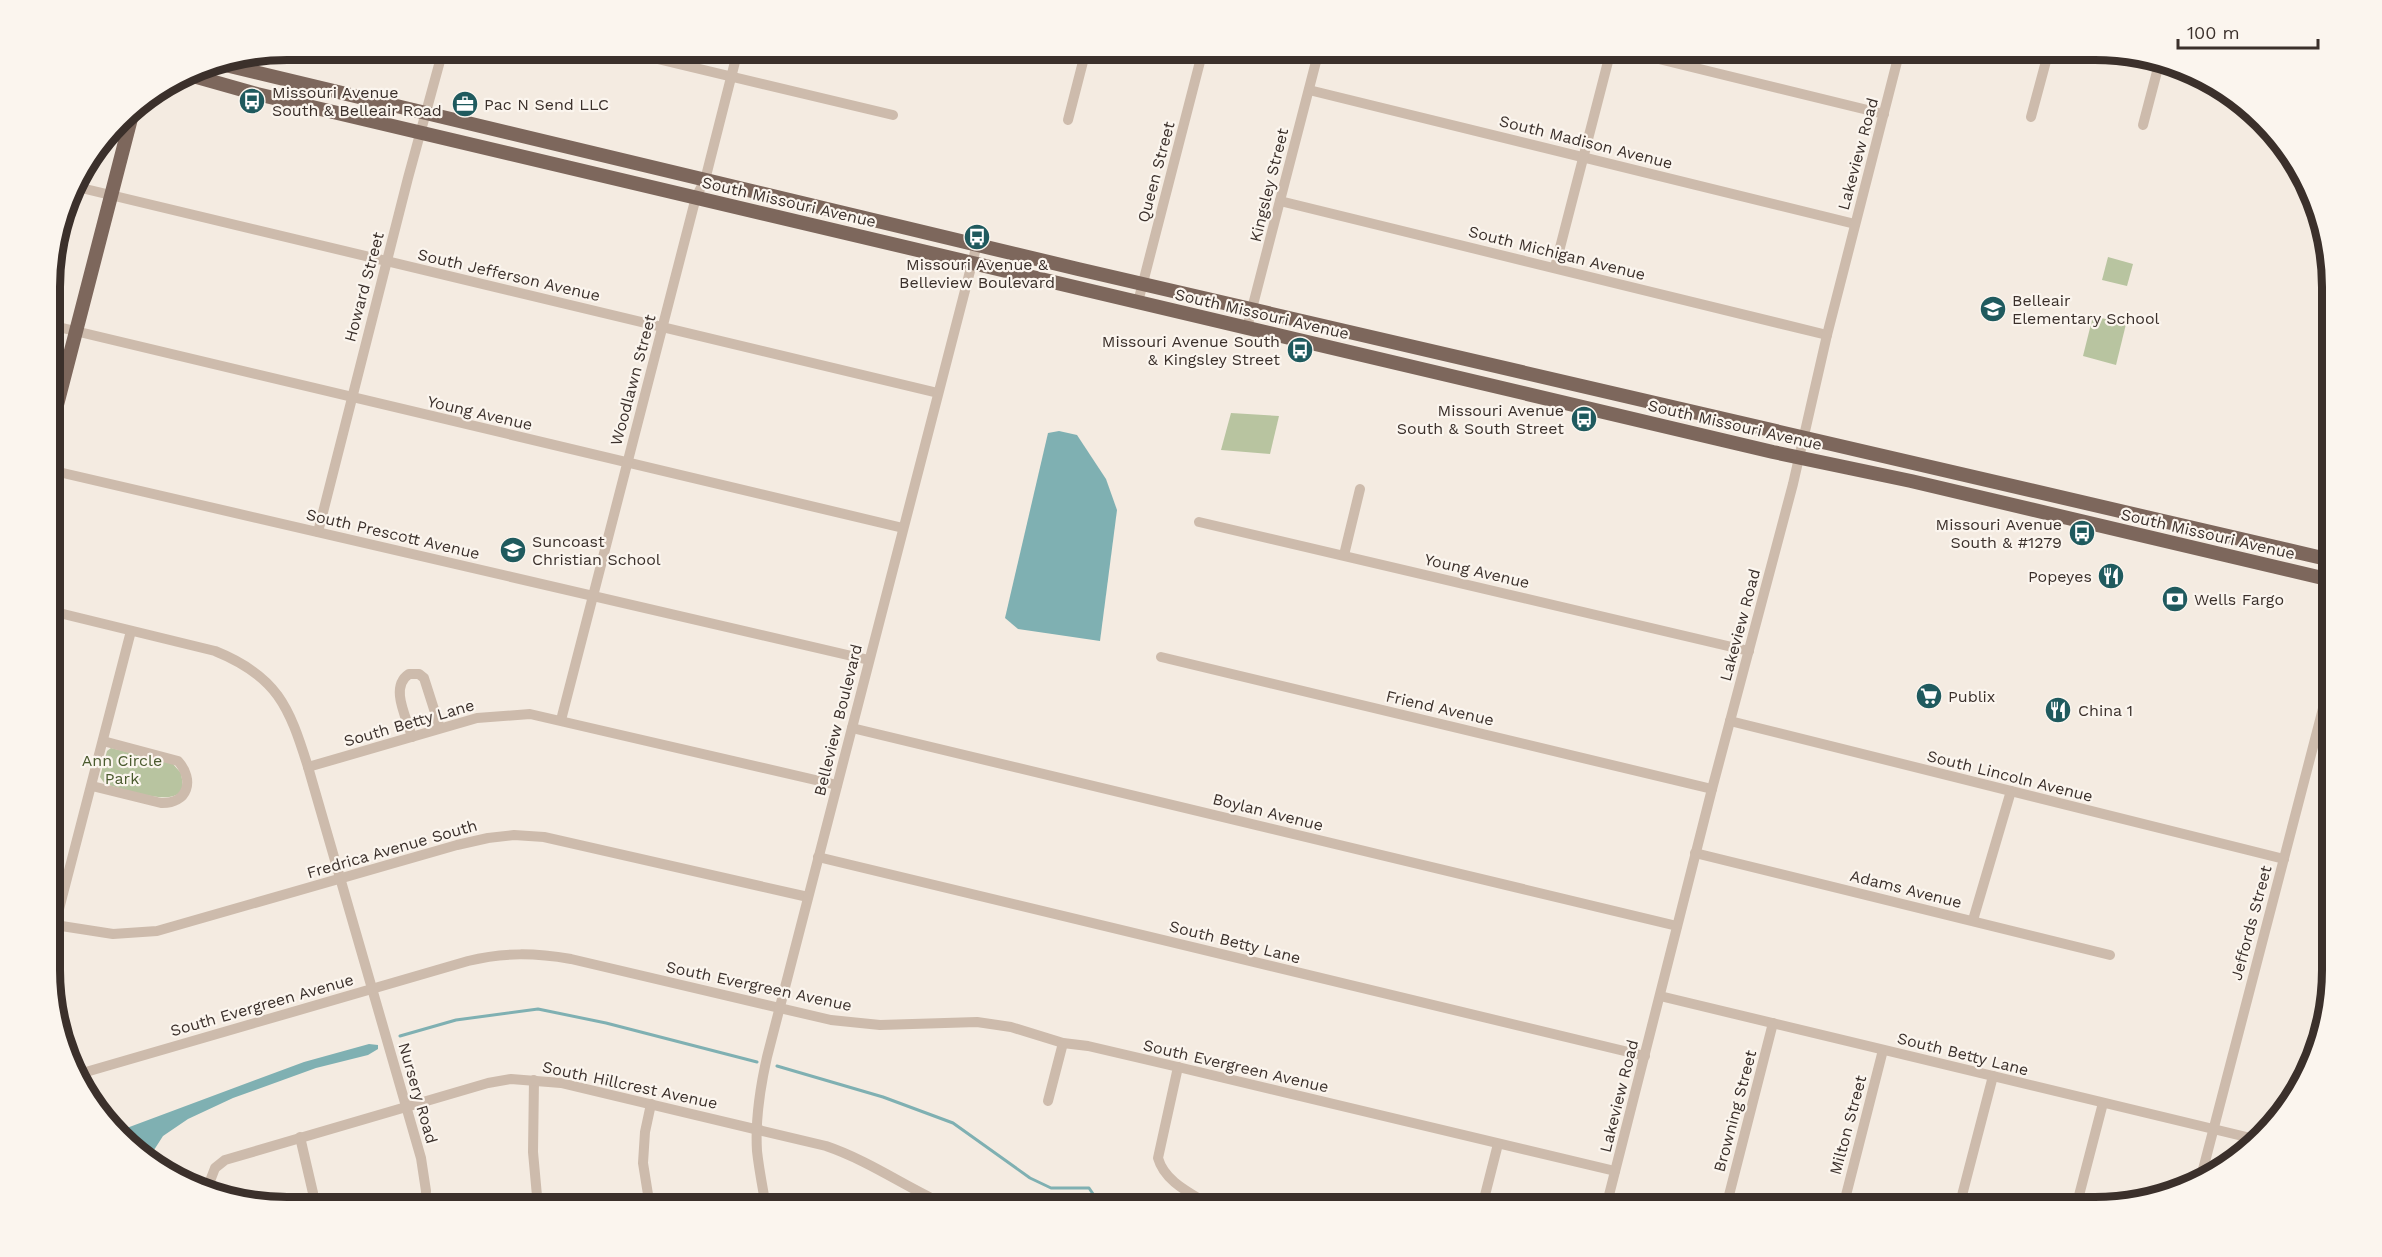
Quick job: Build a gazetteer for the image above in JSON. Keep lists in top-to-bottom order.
{
  "streets": {
    "main road": ["South Missouri Avenue"],
    "street": [
      "South Madison Avenue",
      "Lakeview Road",
      "Queen Street",
      "Kingsley Street",
      "South Michigan Avenue",
      "South Jefferson Avenue",
      "Howard Street",
      "Woodlawn Street",
      "Young Avenue",
      "South Prescott Avenue",
      "Friend Avenue",
      "Belleview Boulevard",
      "South Betty Lane",
      "South Lincoln Avenue",
      "Boylan Avenue",
      "Fredrica Avenue South",
      "Adams Avenue",
      "Jeffords Street",
      "South Evergreen Avenue",
      "South Hillcrest Avenue",
      "Nursery Road",
      "Browning Street",
      "Milton Street"
    ]
  },
  "crossings": [
    ["South Madison Avenue", "Lakeview Road"],
    ["South Madison Avenue", "Kingsley Street"],
    ["Lakeview Road", "South Missouri Avenue"],
    ["Lakeview Road", "South Michigan Avenue"],
    ["Lakeview Road", "Young Avenue"],
    ["Lakeview Road", "Friend Avenue"],
    ["Lakeview Road", "South Betty Lane"],
    ["Lakeview Road", "South Lincoln Avenue"],
    ["Lakeview Road", "Boylan Avenue"],
    ["Lakeview Road", "Adams Avenue"],
    ["Lakeview Road", "South Evergreen Avenue"],
    ["Queen Street", "South Missouri Avenue"],
    ["Kingsley Street", "South Missouri Avenue"],
    ["Kingsley Street", "South Michigan Avenue"],
    ["South Missouri Avenue", "Howard Street"],
    ["South Missouri Avenue", "Woodlawn Street"],
    ["South Missouri Avenue", "Belleview Boulevard"],
    ["South Jefferson Avenue", "Howard Street"],
    ["South Jefferson Avenue", "Woodlawn Street"],
    ["South Jefferson Avenue", "Belleview Boulevard"],
    ["Howard Street", "Young Avenue"],
    ["Howard Street", "South Prescott Avenue"],
    ["Woodlawn Street", "Young Avenue"],
    ["Woodlawn Street", "South Prescott Avenue"],
    ["Woodlawn Street", "South Betty Lane"],
    ["Young Avenue", "Belleview Boulevard"],
    ["South Prescott Avenue", "Belleview Boulevard"],
    ["Belleview Boulevard", "South Betty Lane"],
    ["Belleview Boulevard", "Boylan Avenue"],
    ["Belleview Boulevard", "Fredrica Avenue South"],
    ["Belleview Boulevard", "South Evergreen Avenue"],
    ["Belleview Boulevard", "South Hillcrest Avenue"],
    ["South Betty Lane", "Jeffords Street"],
    ["South Betty Lane", "Nursery Road"],
    ["South Betty Lane", "Browning Street"],
    ["South Betty Lane", "Milton Street"],
    ["South Lincoln Avenue", "Jeffords Street"],
    ["Fredrica Avenue South", "Nursery Road"],
    ["South Evergreen Avenue", "Nursery Road"],
    ["South Hillcrest Avenue", "Nursery Road"]
  ],
  "parks": ["Ann Circle Park"],
  "places": {
    "bus stop": [
      "Missouri Avenue South & Belleair Road",
      "Missouri Avenue & Belleview Boulevard",
      "Missouri Avenue South & Kingsley Street",
      "Missouri Avenue South & South Street",
      "Missouri Avenue South & #1279"
    ],
    "office": ["Pac N Send LLC"],
    "school or university": ["Belleair Elementary School", "Suncoast Christian School"],
    "restaurant": ["Popeyes", "China 1"],
    "bank": ["Wells Fargo"],
    "supermarket": ["Publix"]
  },
  "scale_bar": "100 m"
}
